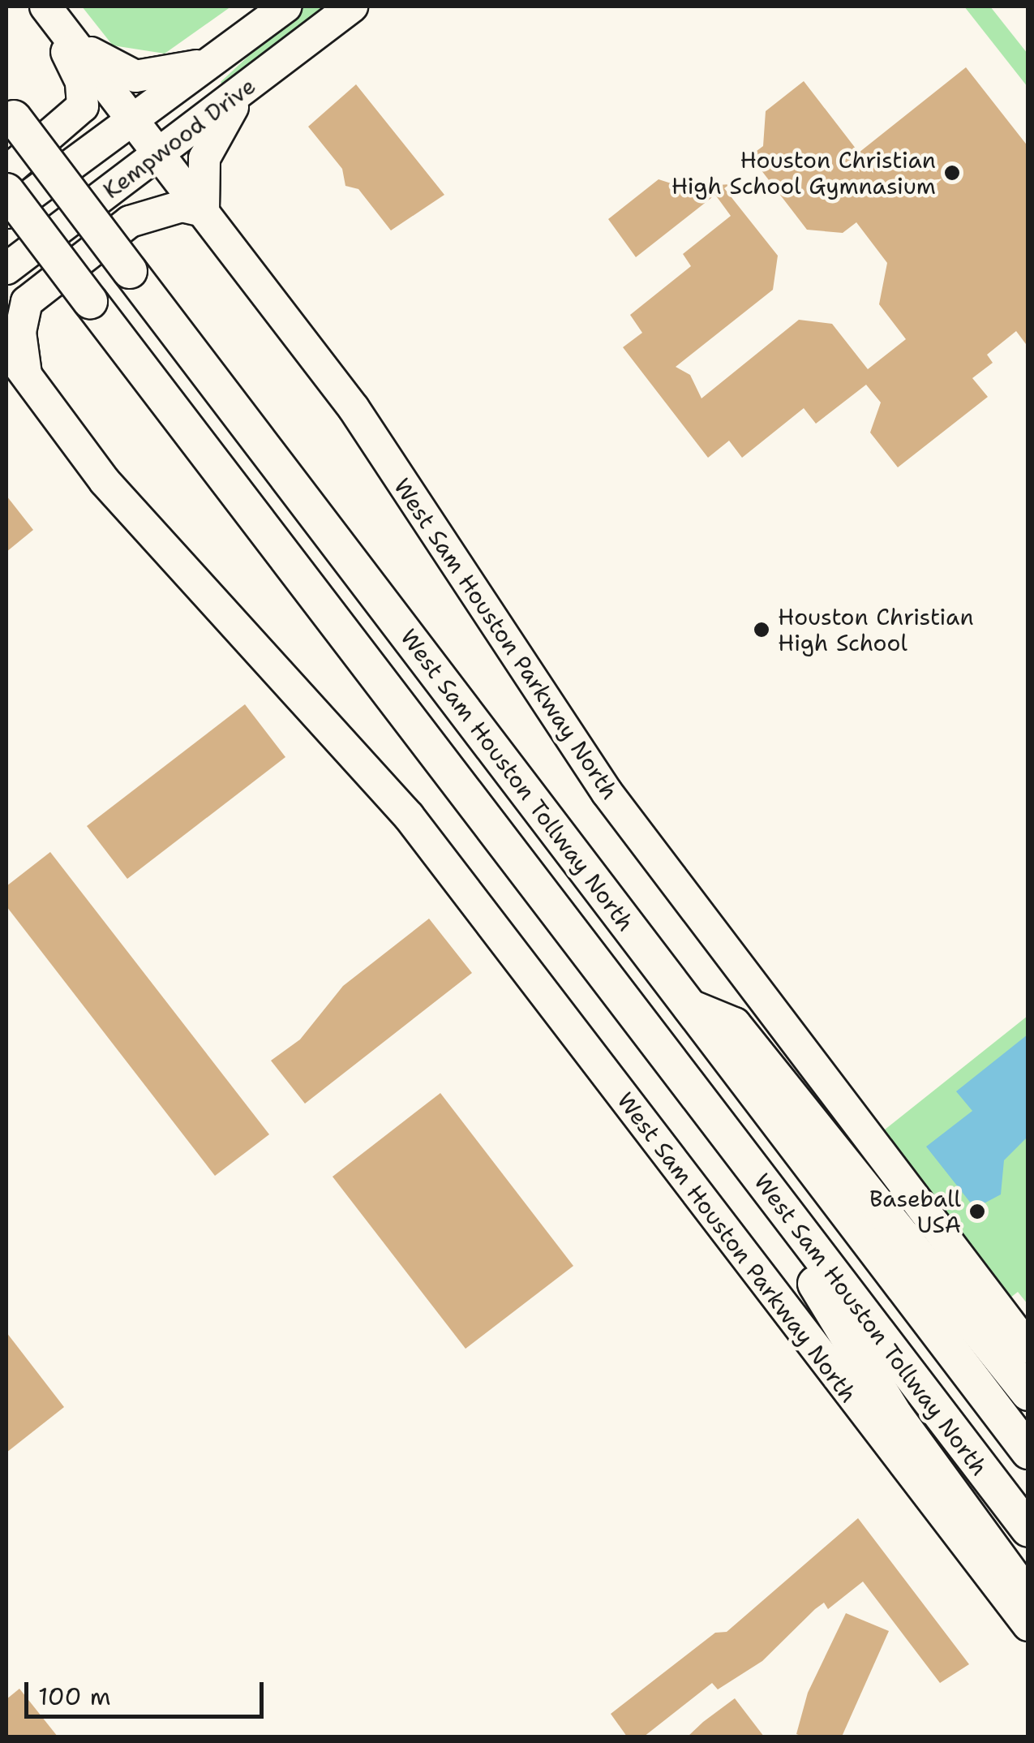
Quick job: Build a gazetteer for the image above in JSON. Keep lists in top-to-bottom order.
{
  "streets": {
    "highway": ["West Sam Houston Tollway North"],
    "main road": ["Kempwood Drive", "West Sam Houston Parkway North"]
  },
  "crossings": [
    ["Kempwood Drive", "West Sam Houston Parkway North"]
  ],
  "places": ["Houston Christian High School Gymnasium", "Houston Christian High School", "Baseball USA"],
  "scale_bar": "100 m"
}
